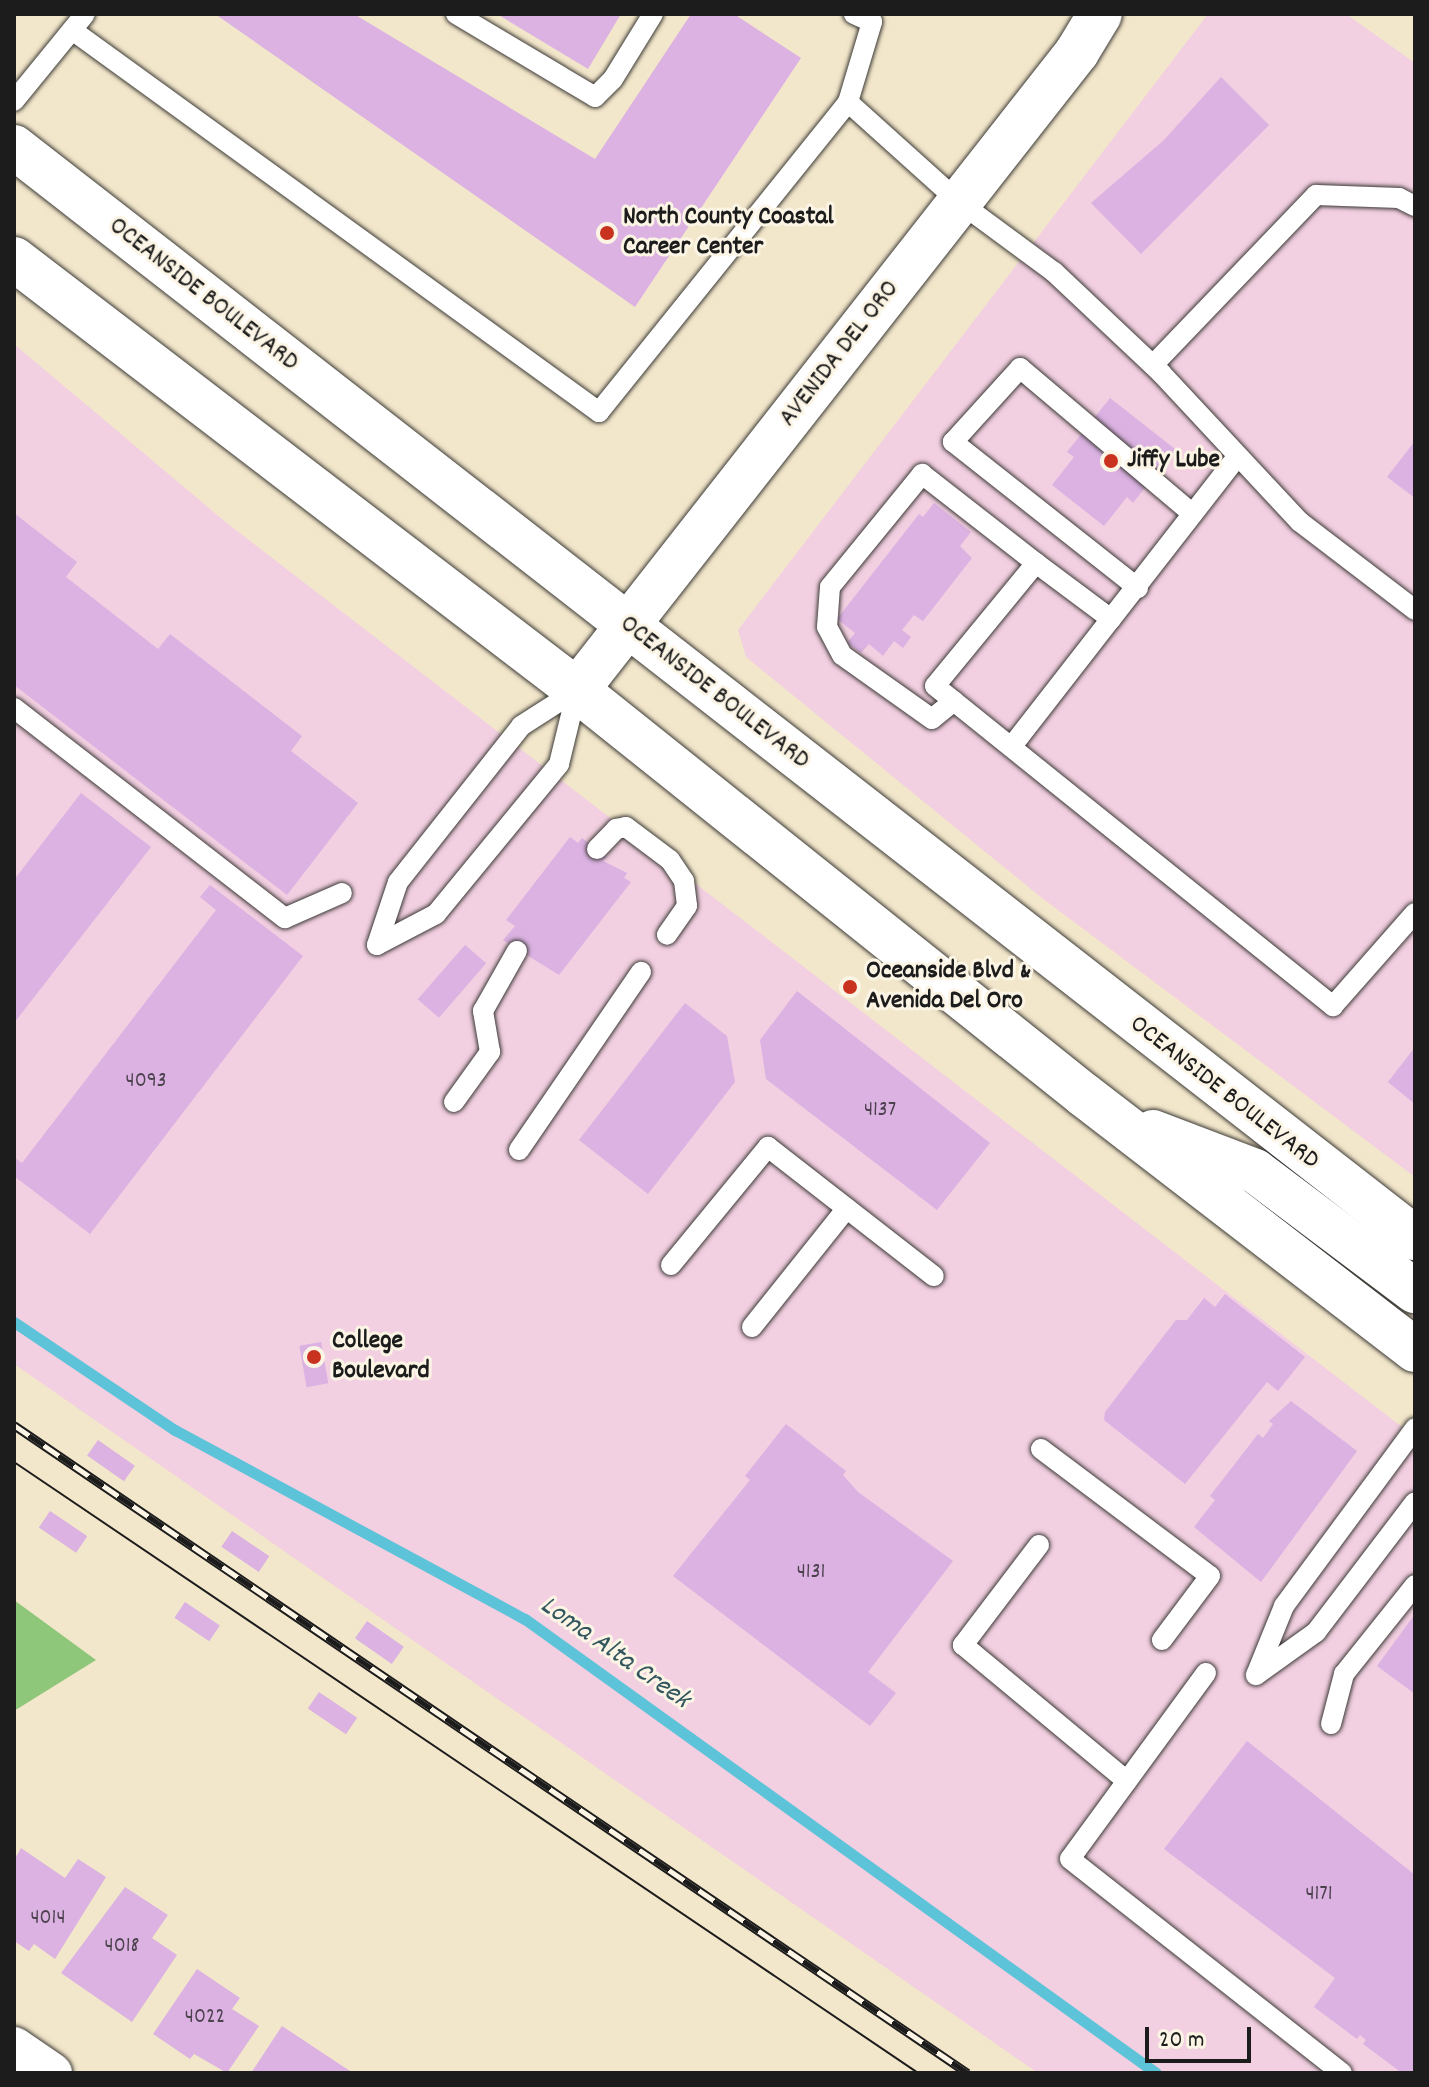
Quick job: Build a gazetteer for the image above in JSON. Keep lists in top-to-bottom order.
{
  "streets": {
    "main road": ["OCEANSIDE BOULEVARD", "AVENIDA DEL ORO"]
  },
  "crossings": [
    ["OCEANSIDE BOULEVARD", "AVENIDA DEL ORO"]
  ],
  "water": ["Loma Alta Creek"],
  "places": [
    "North County Coastal Career Center",
    "Jiffy Lube",
    "Oceanside Blvd & Avenida Del Oro",
    "College Boulevard"
  ],
  "house_numbers": [
    "4093",
    "4137",
    "4131",
    "4171",
    "4014",
    "4018",
    "4022"
  ],
  "scale_bar": "20 m"
}
